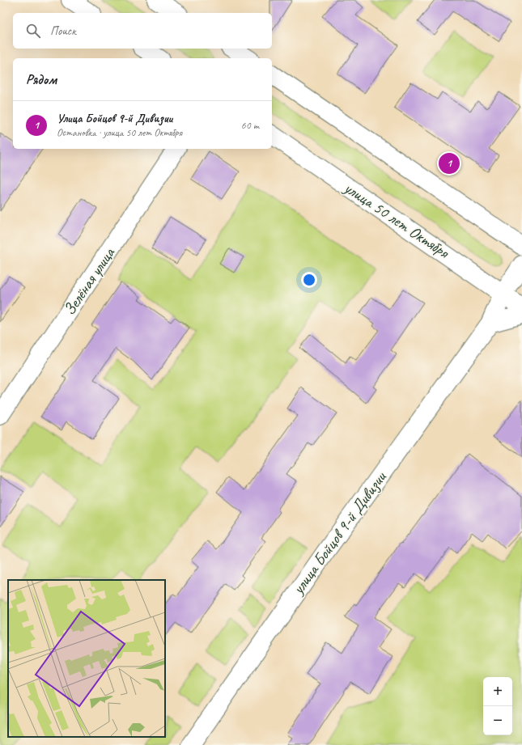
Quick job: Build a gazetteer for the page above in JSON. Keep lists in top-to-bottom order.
{
  "streets": {
    "street": ["улица 50 лет Октября", "Зелёная улица", "улица Бойцов 9-й Дивизии"]
  },
  "crossings": [
    ["улица 50 лет Октября", "улица Бойцов 9-й Дивизии"]
  ],
  "page": {
    "search": "Поиск",
    "heading": "Рядом",
    "list": [
      {
        "mark": "1",
        "name": "Улица Бойцов 9-й Дивизии",
        "note": "Остановка · улица 50 лет Октября",
        "value": "60 m"
      }
    ],
    "pins": "1",
    "map_buttons": ["+", "−"]
  }
}
